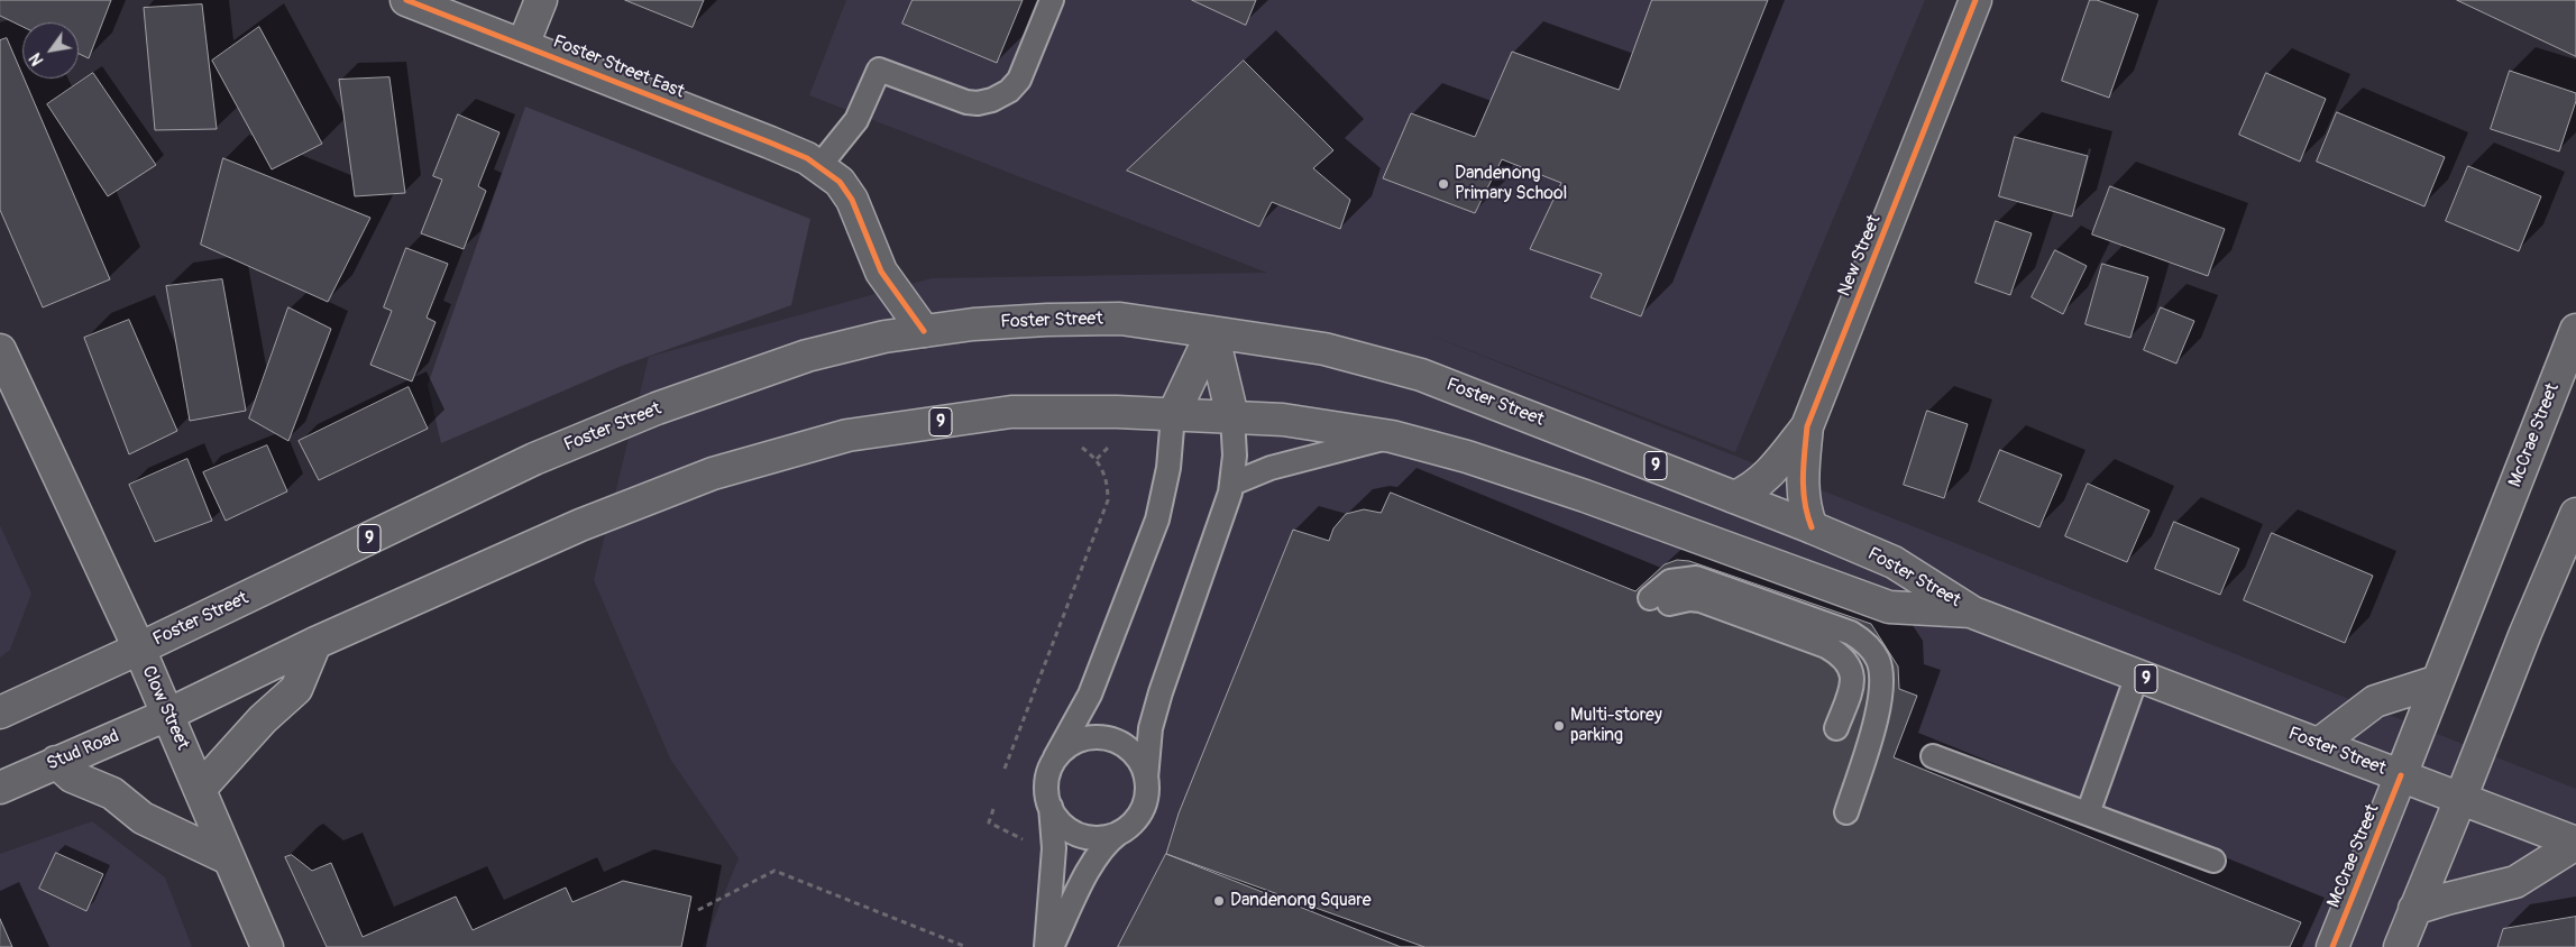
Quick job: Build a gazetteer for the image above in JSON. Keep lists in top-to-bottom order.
{
  "streets": {
    "main road": [
      "Foster Street East",
      "New Street",
      "Foster Street",
      "9",
      "McCrae Street",
      "Clow Street",
      "Stud Road"
    ]
  },
  "crossings": [
    ["Foster Street East", "Foster Street"],
    ["New Street", "Foster Street"],
    ["Foster Street", "9"],
    ["Foster Street", "McCrae Street"],
    ["Foster Street", "Clow Street"],
    ["Foster Street", "Stud Road"],
    ["9", "Clow Street"],
    ["Clow Street", "Stud Road"]
  ],
  "places": ["Dandenong Primary School", "Multi-storey parking", "Dandenong Square"],
  "north": "bottom left"
}
